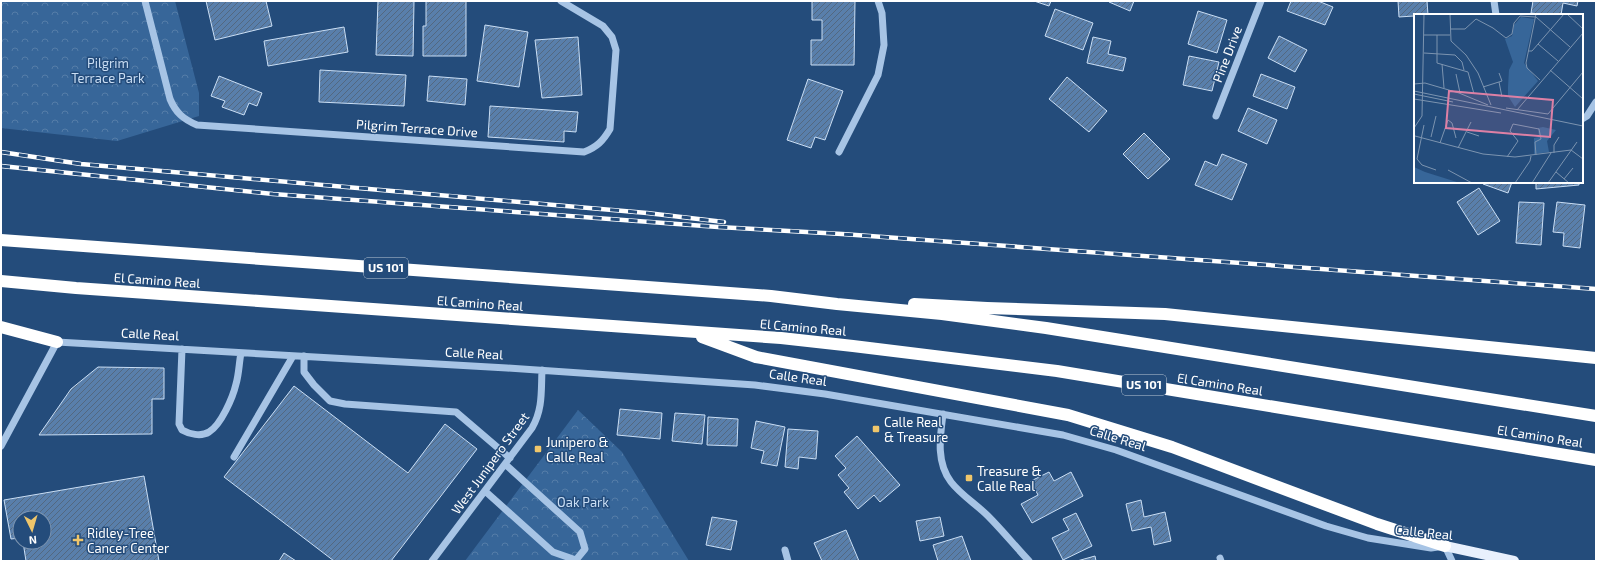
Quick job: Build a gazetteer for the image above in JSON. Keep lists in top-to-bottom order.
{
  "streets": {
    "highway": ["US 101", "El Camino Real"],
    "main road": ["Calle Real"],
    "street": ["Pine Drive", "Pilgrim Terrace Drive", "West Junipero Street"]
  },
  "crossings": [
    ["Calle Real", "West Junipero Street"]
  ],
  "parks": ["Pilgrim Terrace Park", "Oak Park"],
  "places": {
    "transit": ["Calle Real & Treasure", "Junipero & Calle Real", "Treasure & Calle Real"],
    "health": ["Ridley-Tree Cancer Center"]
  },
  "north": "bottom"
}
